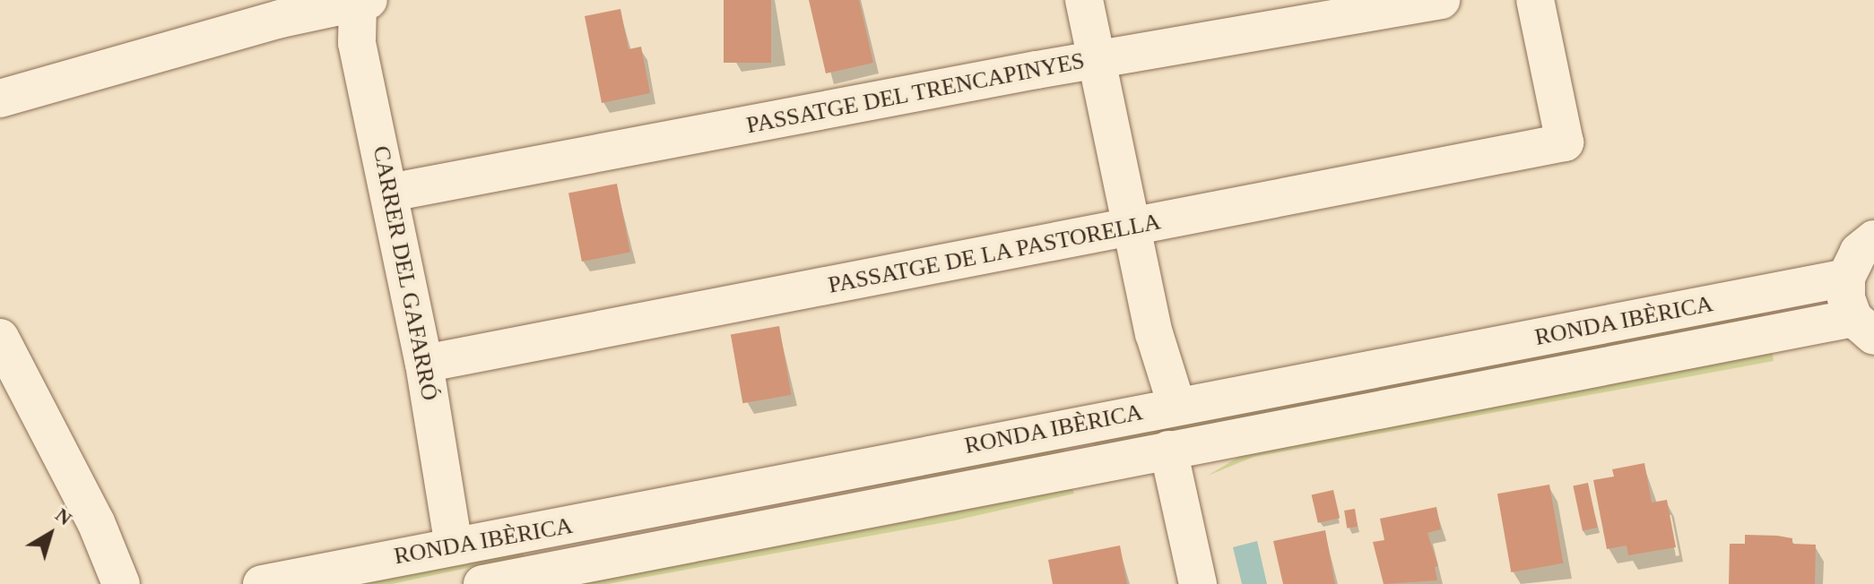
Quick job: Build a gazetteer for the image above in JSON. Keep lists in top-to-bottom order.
{
  "streets": {
    "street": [
      "PASSATGE DEL TRENCAPINYES",
      "PASSATGE DE LA PASTORELLA",
      "CARRER DEL GAFARRÓ",
      "RONDA IBÈRICA"
    ]
  },
  "crossings": [
    ["PASSATGE DEL TRENCAPINYES", "CARRER DEL GAFARRÓ"],
    ["PASSATGE DE LA PASTORELLA", "CARRER DEL GAFARRÓ"],
    ["CARRER DEL GAFARRÓ", "RONDA IBÈRICA"]
  ],
  "north": "top right"
}
